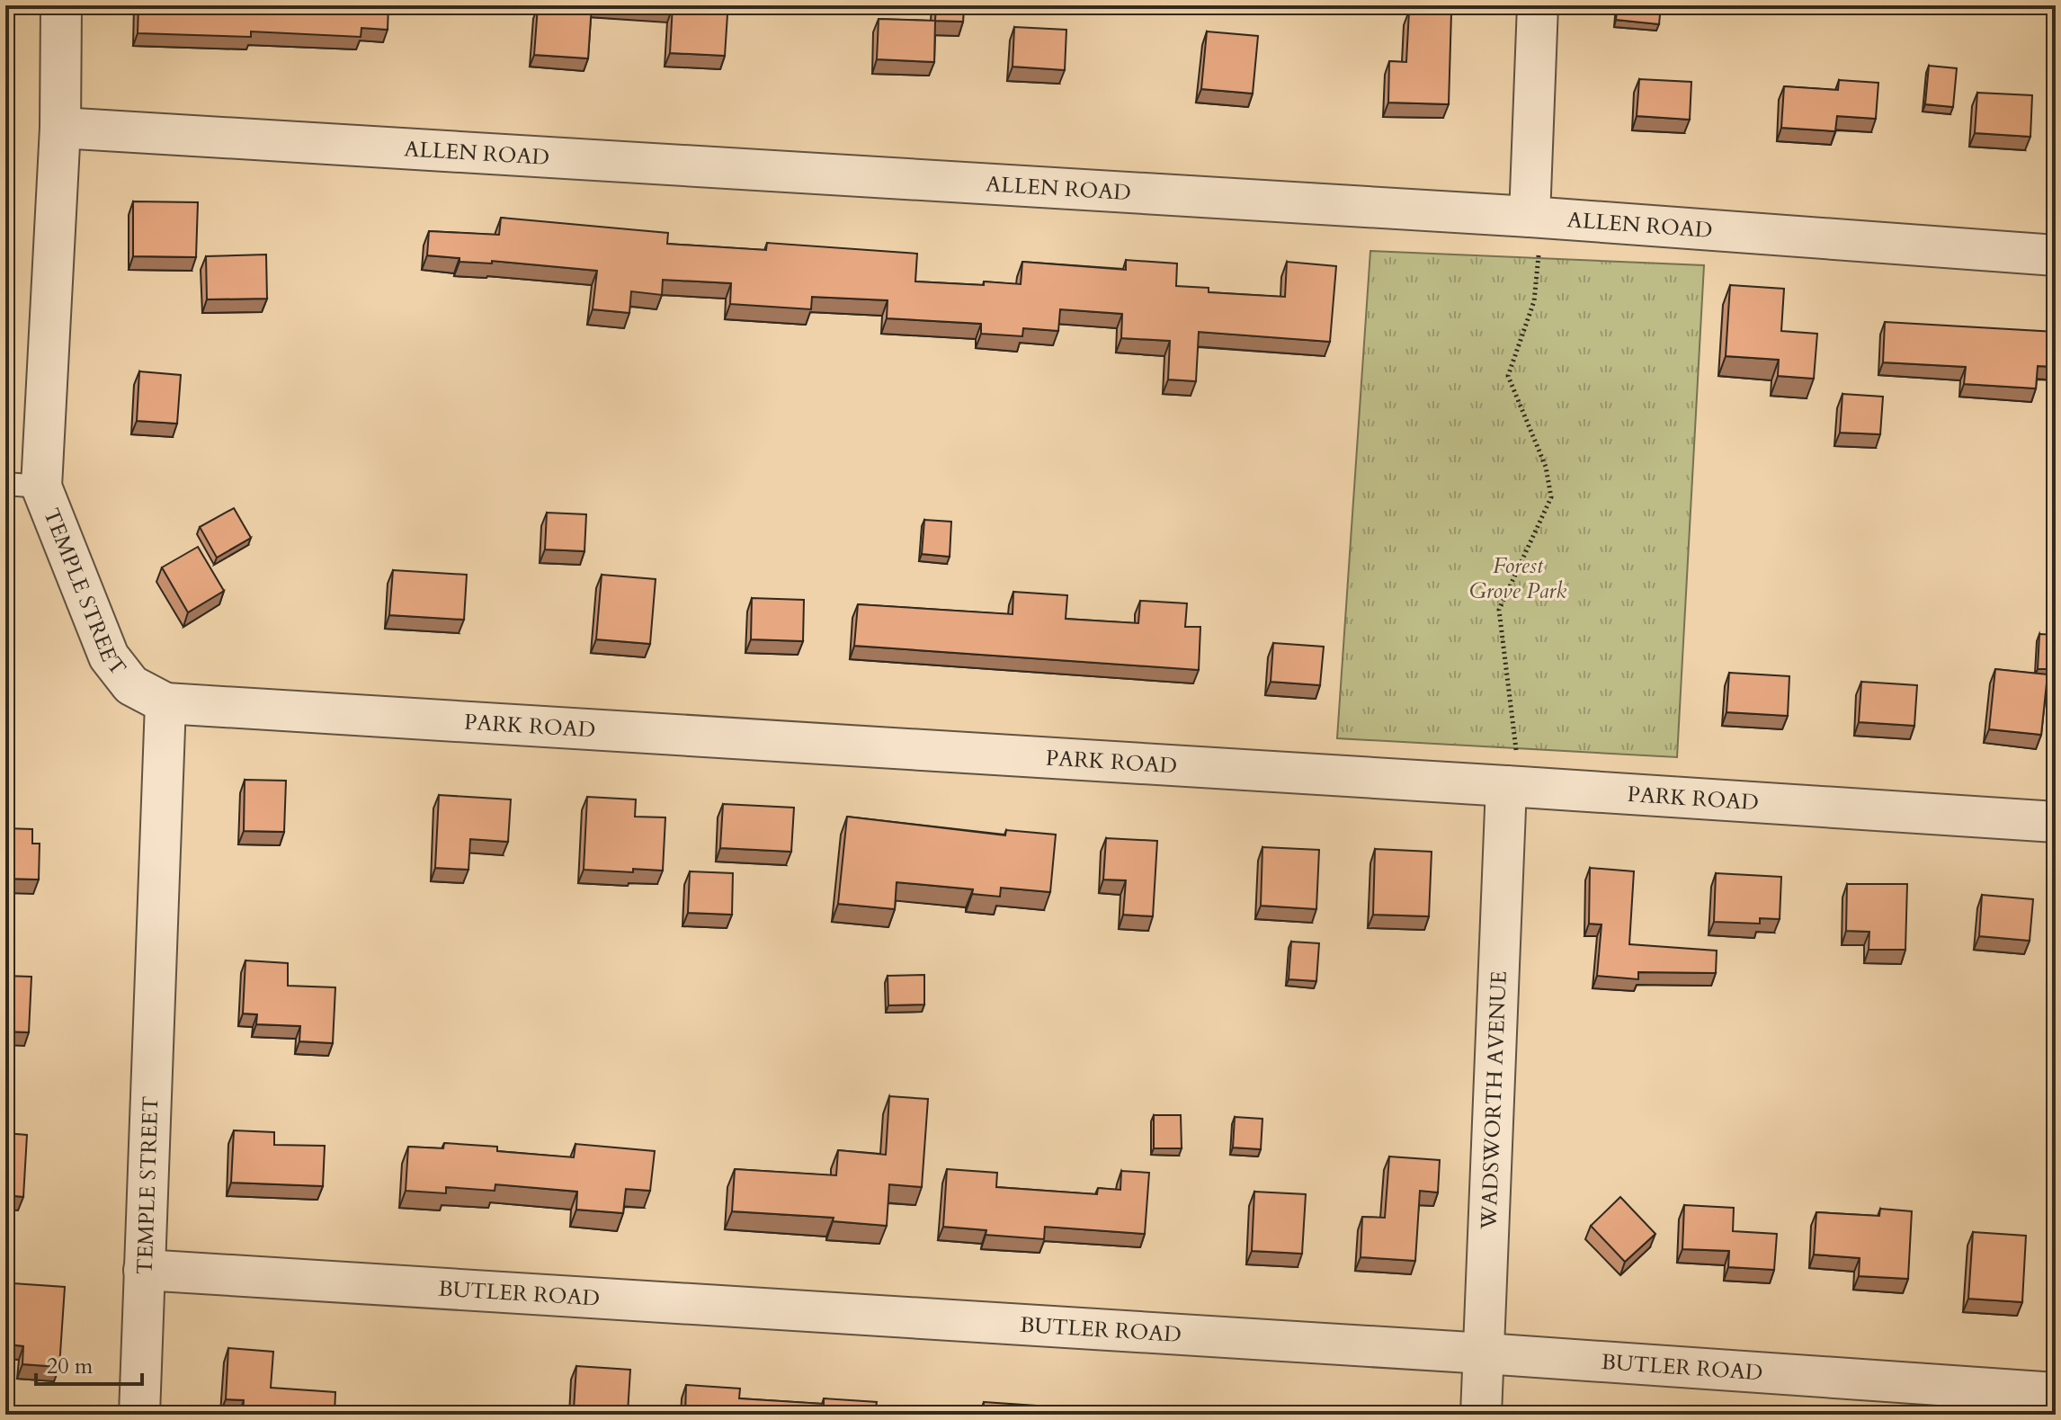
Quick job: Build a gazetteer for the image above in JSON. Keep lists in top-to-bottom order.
{
  "streets": {
    "street": [
      "ALLEN ROAD",
      "TEMPLE STREET",
      "PARK ROAD",
      "WADSWORTH AVENUE",
      "BUTLER ROAD"
    ]
  },
  "crossings": [
    ["ALLEN ROAD", "TEMPLE STREET"],
    ["TEMPLE STREET", "PARK ROAD"],
    ["TEMPLE STREET", "BUTLER ROAD"],
    ["PARK ROAD", "WADSWORTH AVENUE"],
    ["WADSWORTH AVENUE", "BUTLER ROAD"]
  ],
  "parks": ["Forest Grove Park"],
  "scale_bar": "20 m"
}
